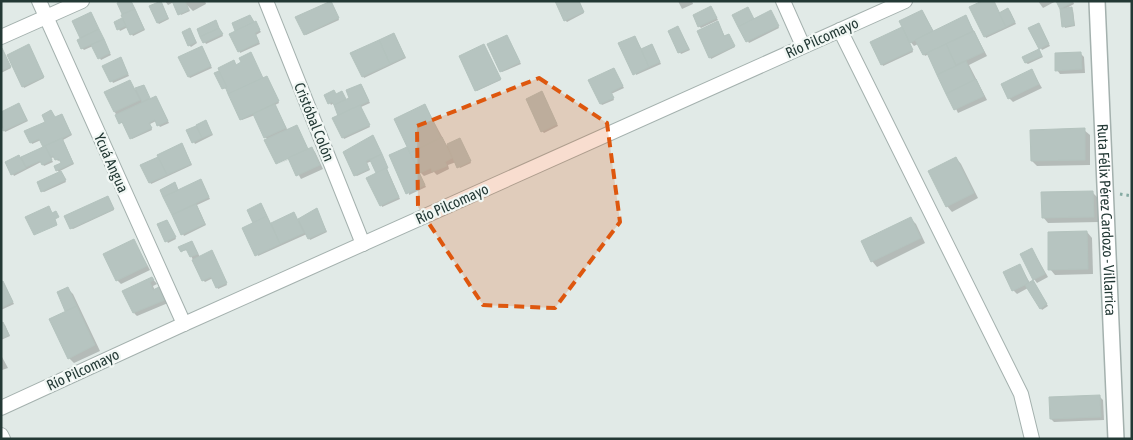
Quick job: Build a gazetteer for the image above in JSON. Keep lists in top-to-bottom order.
{
  "streets": {
    "street": [
      "Río Pilcomayo",
      "Cristóbal Colón",
      "Ycuá Angua",
      "Ruta Félix Pérez Cardozo - Villarrica"
    ]
  },
  "crossings": [
    ["Río Pilcomayo", "Cristóbal Colón"],
    ["Río Pilcomayo", "Ycuá Angua"]
  ]
}
